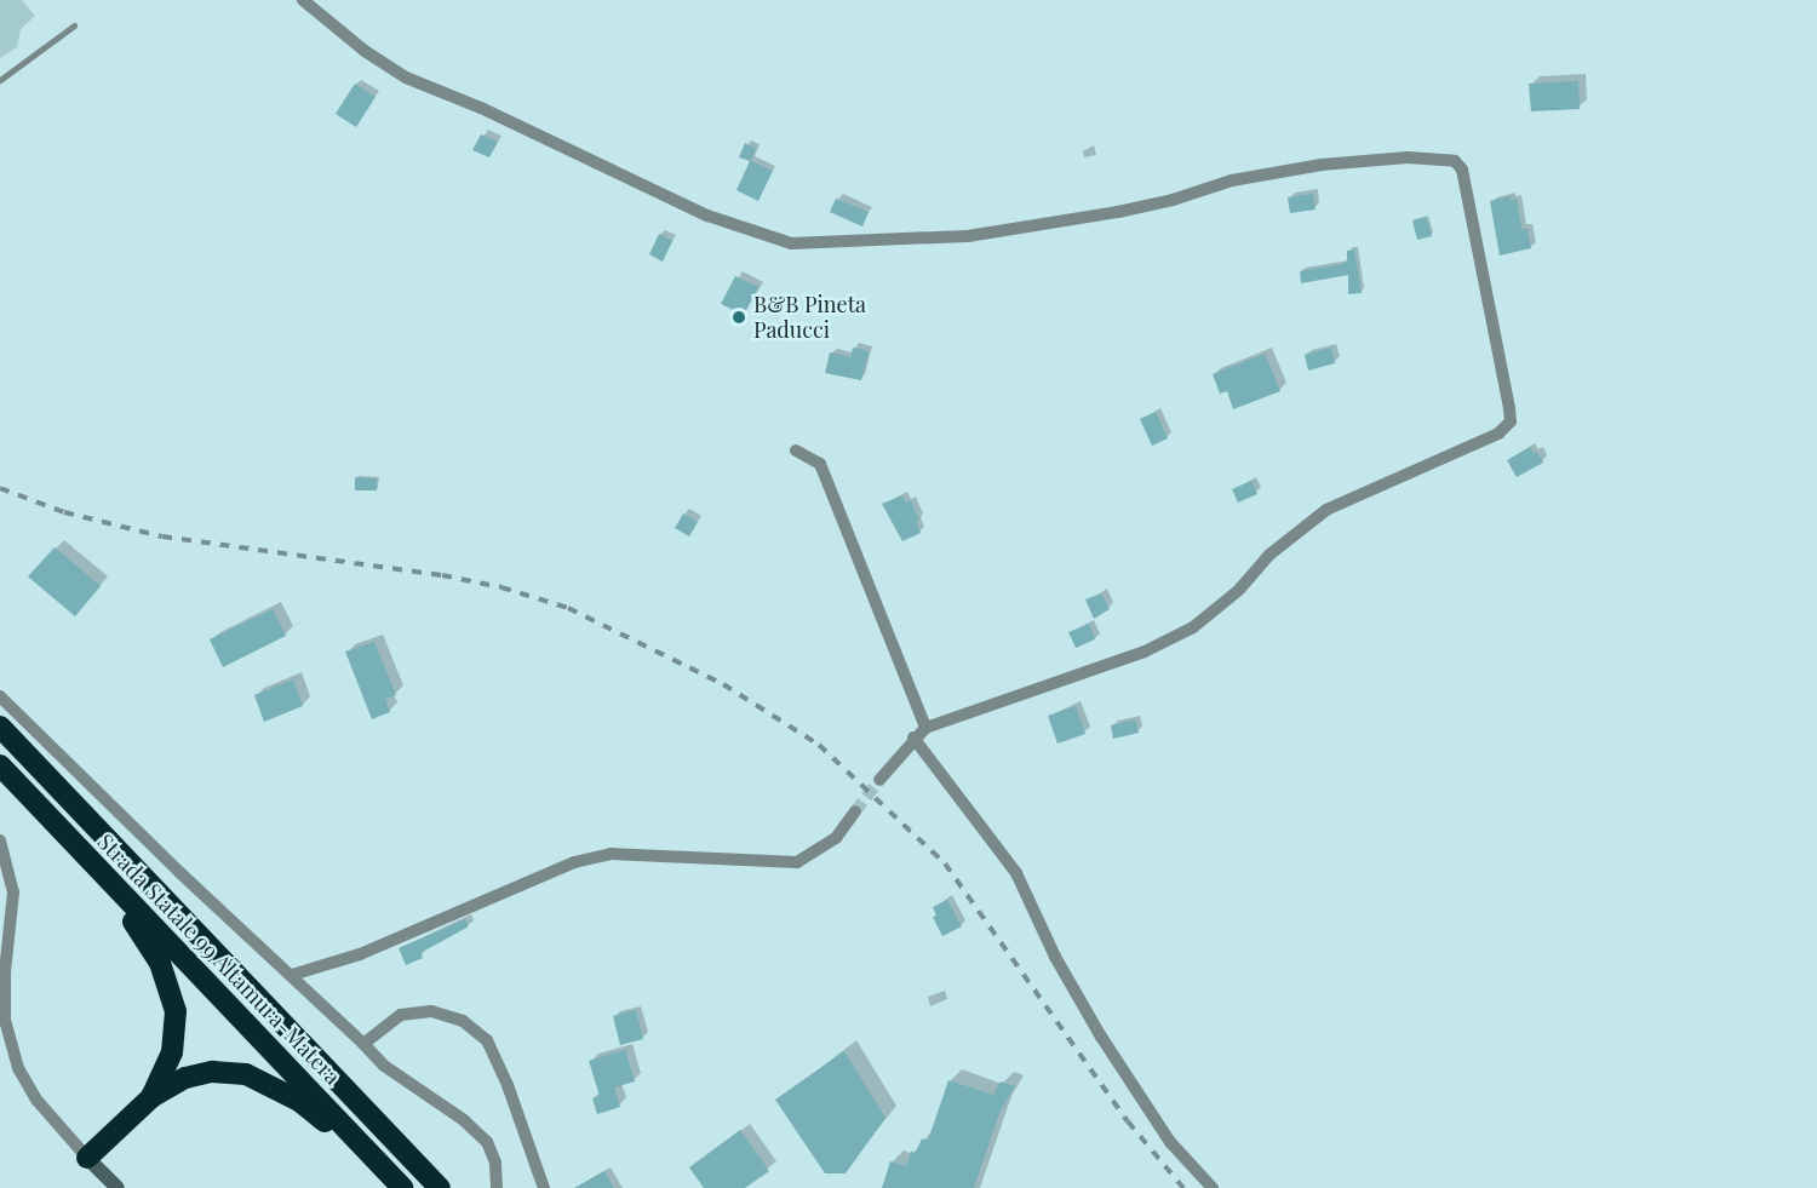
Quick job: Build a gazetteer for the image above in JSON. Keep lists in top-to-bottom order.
{
  "streets": {
    "highway": ["Strada Statale 99 Altamura-Matera"]
  },
  "places": ["B&B Pineta Paducci"]
}
